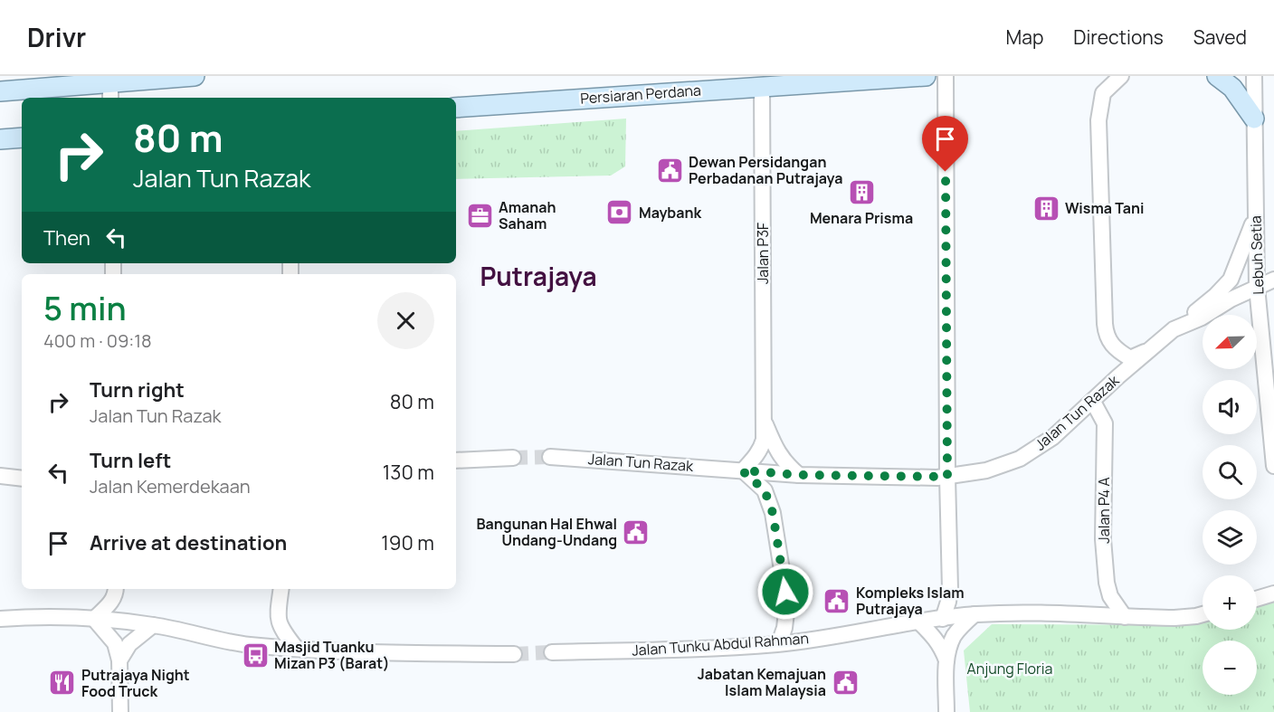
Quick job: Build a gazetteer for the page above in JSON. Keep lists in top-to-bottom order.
{
  "streets": {
    "main road": ["Persiaran Perdana"],
    "street": [
      "Jalan P3F",
      "Lebuh Setia",
      "Jalan Tun Razak",
      "Jalan P4 A",
      "Jalan Tunku Abdul Rahman"
    ]
  },
  "crossings": [
    ["Persiaran Perdana", "Jalan P3F"],
    ["Jalan P3F", "Jalan Tun Razak"],
    ["Lebuh Setia", "Jalan Tun Razak"],
    ["Jalan Tun Razak", "Jalan P4 A"],
    ["Jalan P4 A", "Jalan Tunku Abdul Rahman"]
  ],
  "districts": ["Putrajaya"],
  "parks": ["Anjung Floria"],
  "places": {
    "public building": [
      "Dewan Persidangan Perbadanan Putrajaya",
      "Bangunan Hal Ehwal Undang-Undang",
      "Kompleks Islam Putrajaya",
      "Jabatan Kemajuan Islam Malaysia"
    ],
    "building": ["Menara Prisma", "Wisma Tani"],
    "bank": ["Maybank"],
    "office": ["Amanah Saham"],
    "bus stop": ["Masjid Tuanku Mizan P3 (Barat)"],
    "restaurant": ["Putrajaya Night Food Truck"]
  },
  "north": "bottom left",
  "page": {
    "header": "Drivr",
    "nav": ["Map", "Directions", "Saved"],
    "turn": ["80 m", "Jalan Tun Razak"],
    "then": "Then",
    "heading": ["5 min", "400 m · 09:18"],
    "map_buttons": ["+", "−"],
    "list": [
      {
        "name": "Turn right",
        "note": "Jalan Tun Razak",
        "value": "80 m"
      },
      {
        "name": "Turn left",
        "note": "Jalan Kemerdekaan",
        "value": "130 m"
      },
      {
        "name": "Arrive at destination",
        "value": "190 m"
      }
    ]
  }
}
